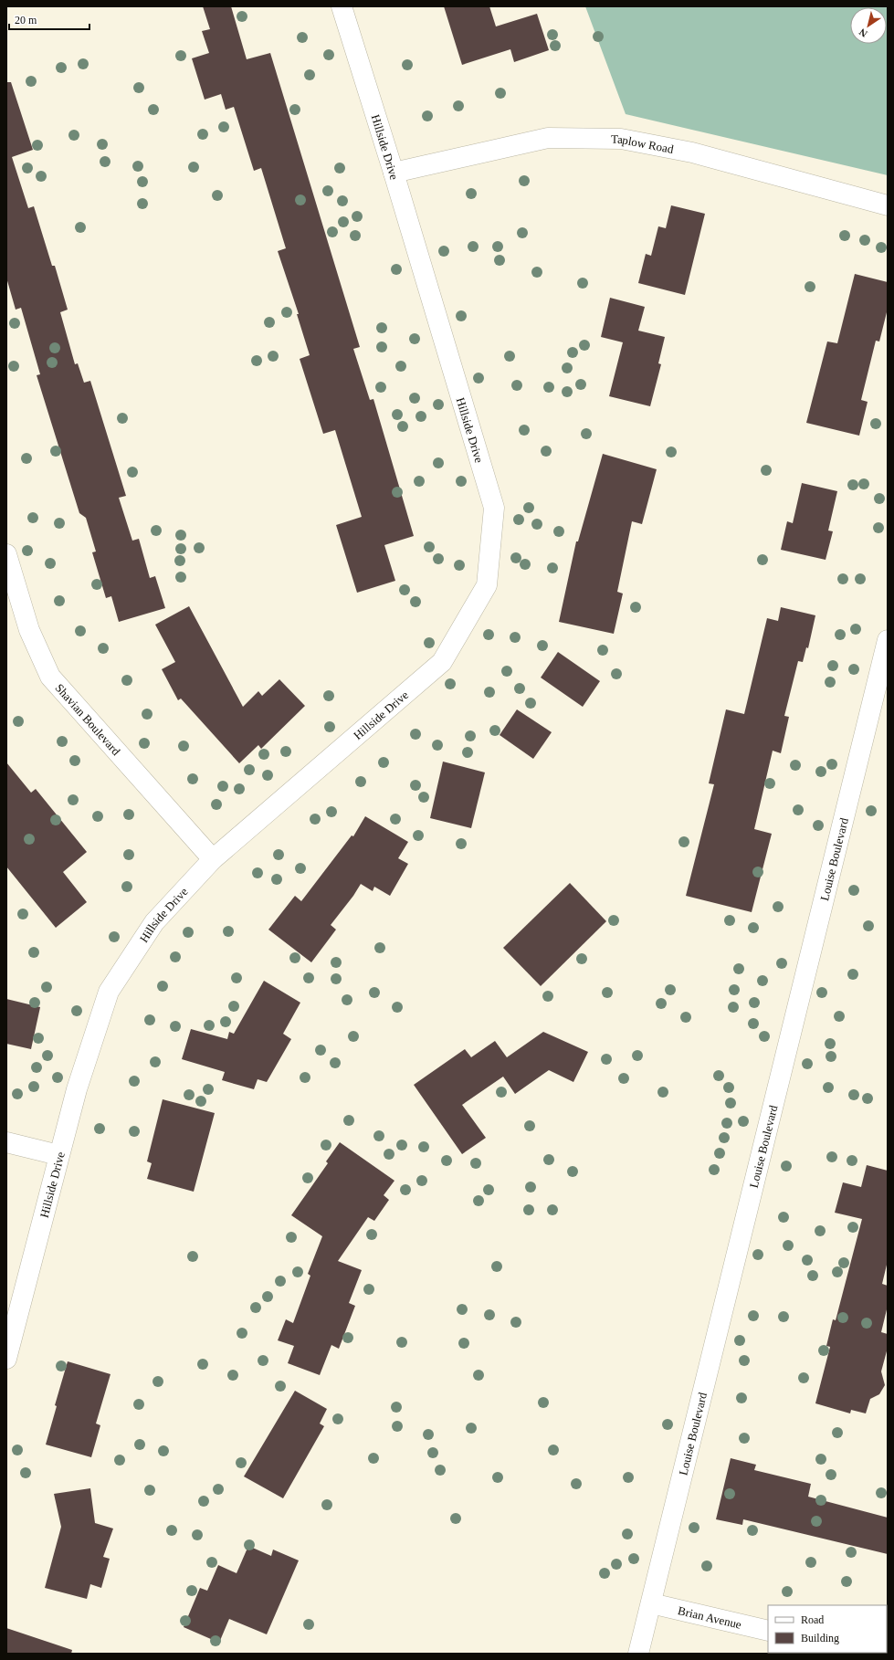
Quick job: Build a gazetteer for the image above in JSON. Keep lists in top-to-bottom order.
{
  "streets": {
    "street": [
      "Taplow Road",
      "Hillside Drive",
      "Shavian Boulevard",
      "Louise Boulevard",
      "Brian Avenue"
    ]
  },
  "crossings": [
    ["Taplow Road", "Hillside Drive"],
    ["Hillside Drive", "Shavian Boulevard"],
    ["Louise Boulevard", "Brian Avenue"]
  ],
  "legend": ["Road", "Building"],
  "scale_bar": "20 m",
  "north": "bottom left"
}
